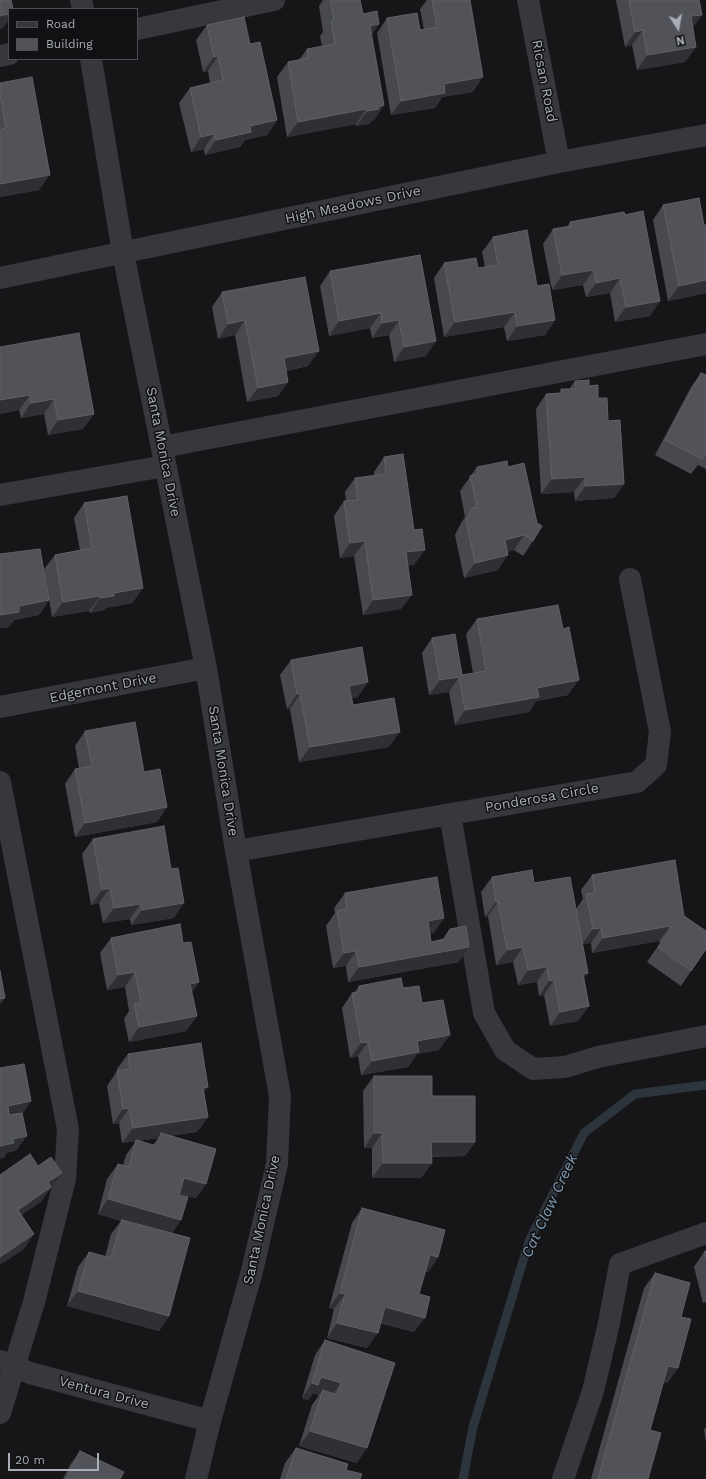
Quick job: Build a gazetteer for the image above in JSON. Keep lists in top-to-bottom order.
{
  "streets": {
    "street": [
      "Ricsan Road",
      "High Meadows Drive",
      "Santa Monica Drive",
      "Edgemont Drive",
      "Ponderosa Circle",
      "Ventura Drive"
    ]
  },
  "crossings": [
    ["Ricsan Road", "High Meadows Drive"],
    ["High Meadows Drive", "Santa Monica Drive"],
    ["Santa Monica Drive", "Edgemont Drive"],
    ["Santa Monica Drive", "Ponderosa Circle"],
    ["Santa Monica Drive", "Ventura Drive"]
  ],
  "water": ["Cat Claw Creek"],
  "legend": ["Road", "Building"],
  "scale_bar": "20 m",
  "north": "bottom"
}
